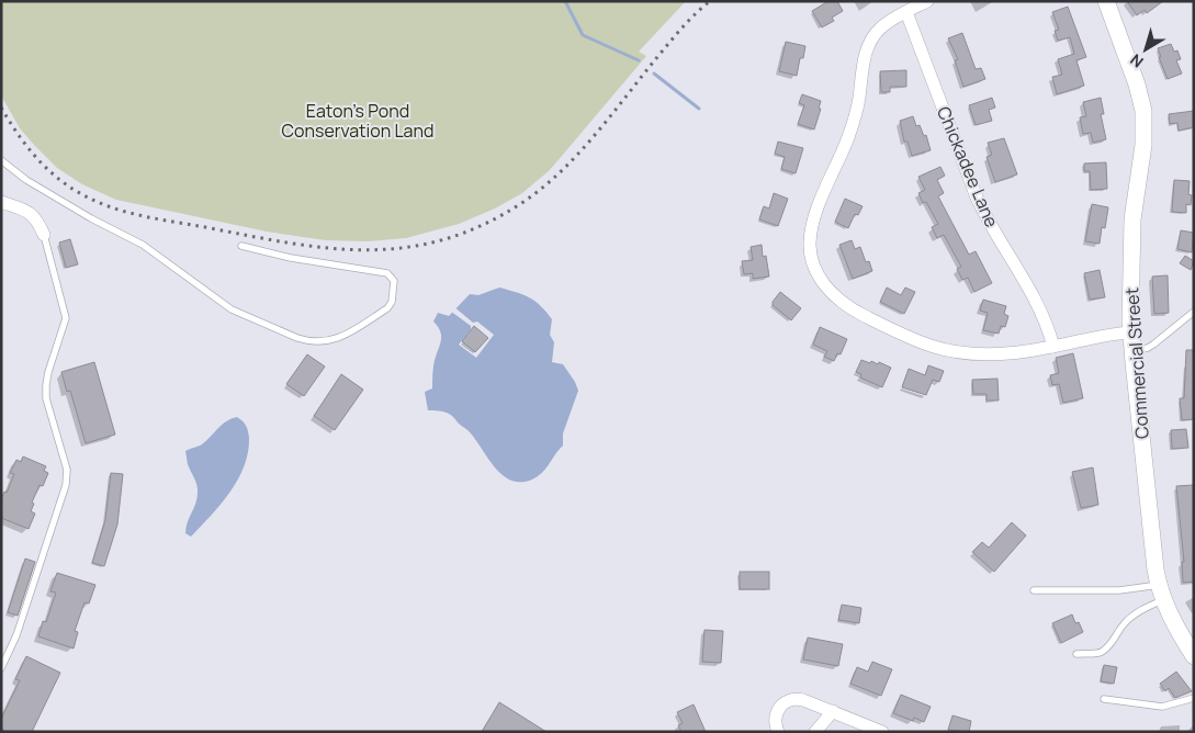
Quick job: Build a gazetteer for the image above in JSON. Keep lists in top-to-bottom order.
{
  "streets": {
    "main road": ["Commercial Street"],
    "street": ["Chickadee Lane"]
  },
  "parks": ["Eaton's Pond Conservation Land"],
  "north": "bottom left"
}
